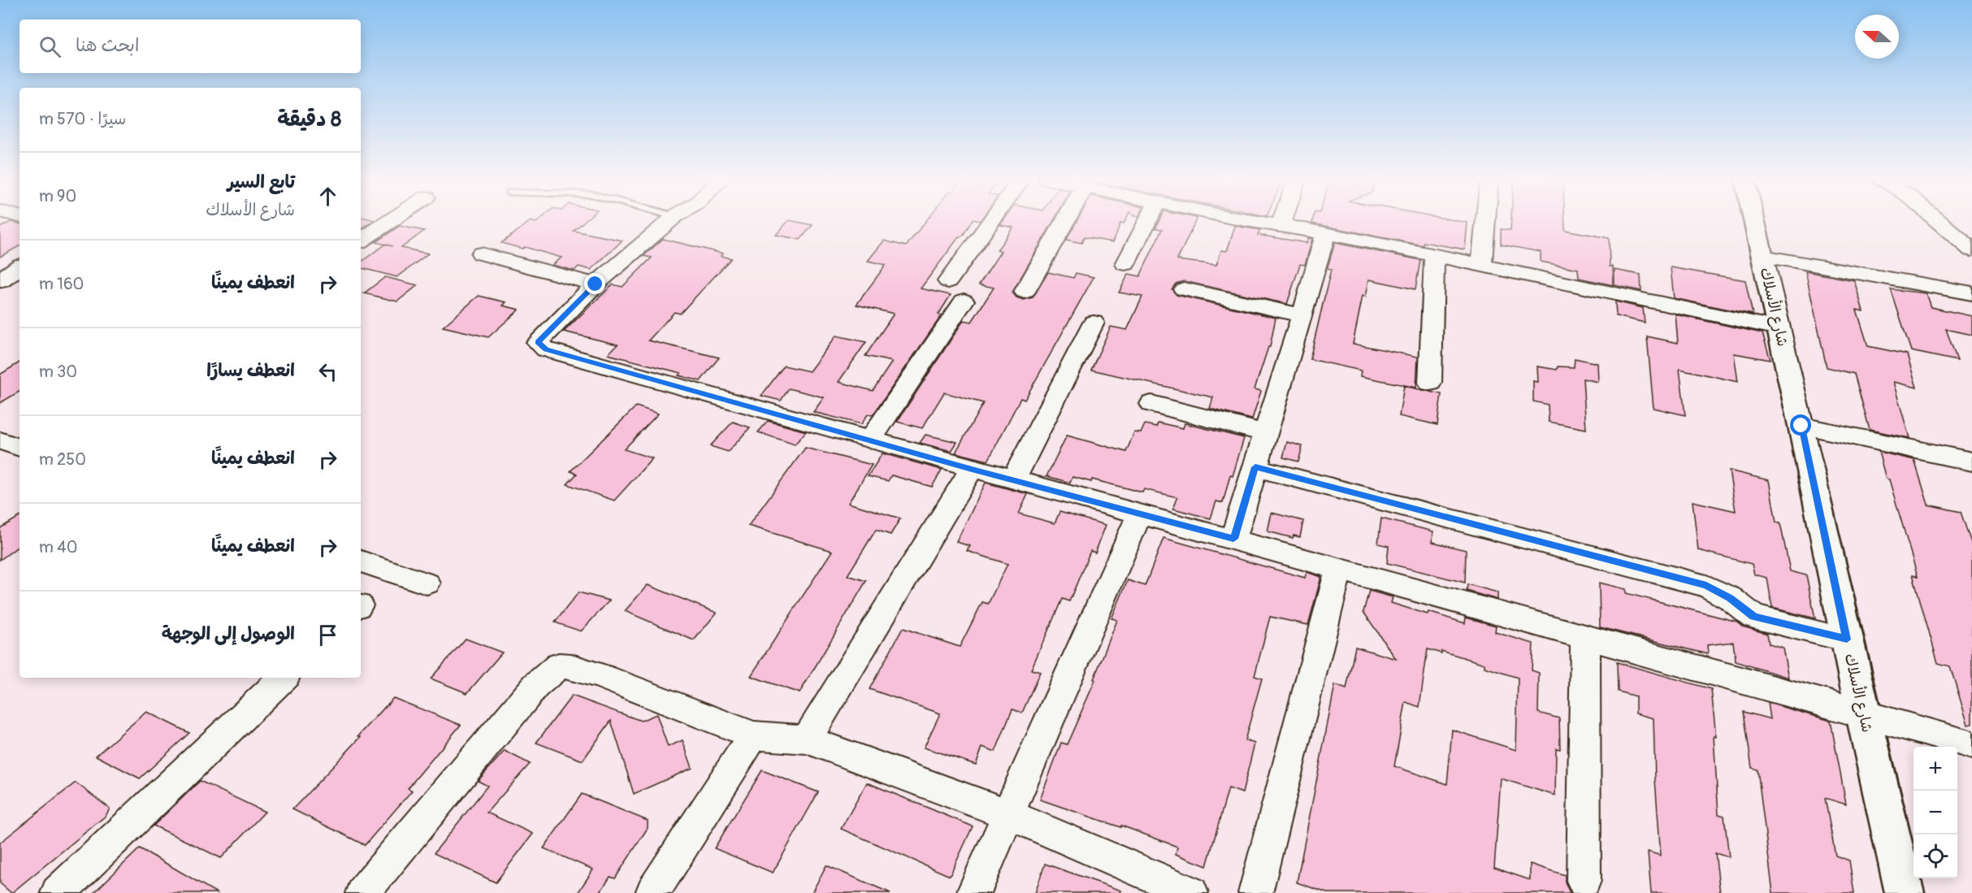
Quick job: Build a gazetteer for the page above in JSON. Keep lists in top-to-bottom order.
{
  "streets": {
    "street": ["شارع الأسلاك"]
  },
  "north": "left",
  "page": {
    "search": "ابحث هنا",
    "heading": ["8 دقيقة", "سيرًا · 570 m"],
    "list": [
      ["تابع السير", "شارع الأسلاك", "90 m"],
      ["انعطف يمينًا", "160 m"],
      ["انعطف يسارًا", "30 m"],
      ["انعطف يمينًا", "250 m"],
      ["انعطف يمينًا", "40 m"],
      "الوصول إلى الوجهة"
    ],
    "map_buttons": ["+", "−"]
  }
}
